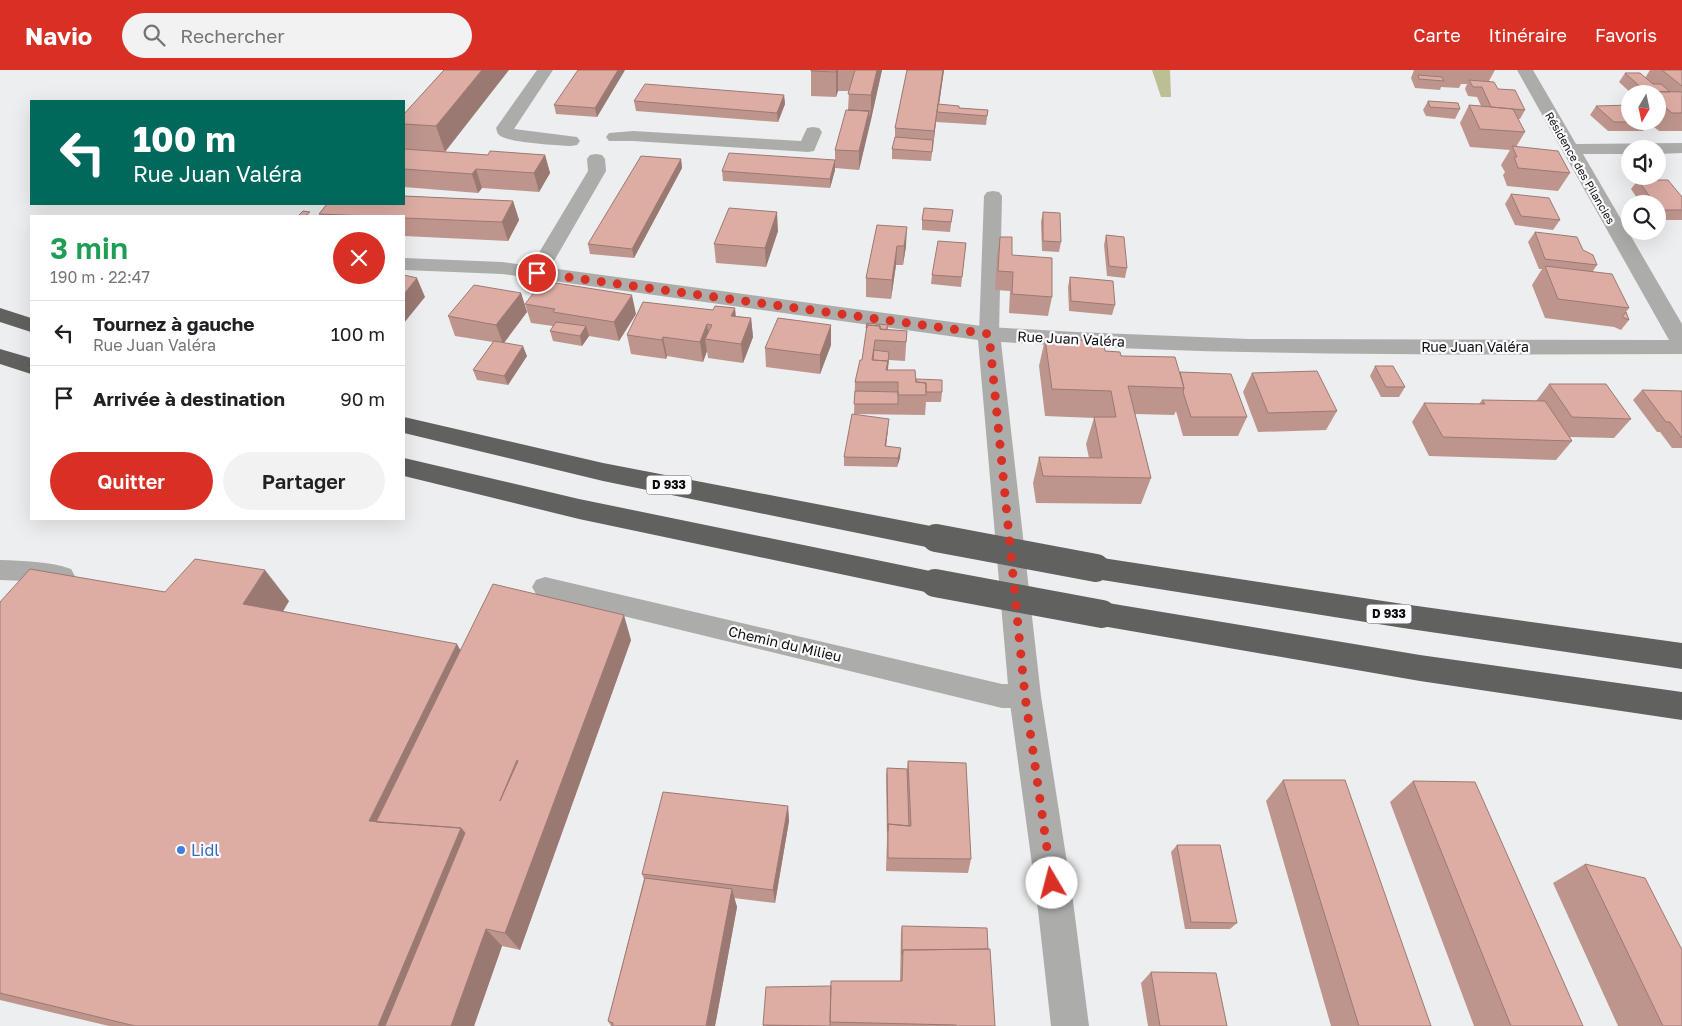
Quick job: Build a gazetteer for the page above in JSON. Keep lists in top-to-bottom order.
{
  "streets": {
    "highway": ["D 933"],
    "street": ["Résidence des Pilancies", "Rue Juan Valéra"],
    "lane": ["Chemin du Milieu"]
  },
  "places": ["Lidl"],
  "north": "bottom",
  "page": {
    "header": "Navio",
    "search": "Rechercher",
    "nav": ["Carte", "Itinéraire", "Favoris"],
    "turn": ["100 m", "Rue Juan Valéra"],
    "heading": ["3 min", "190 m · 22:47"],
    "list": [
      {
        "name": "Tournez à gauche",
        "note": "Rue Juan Valéra",
        "value": "100 m"
      },
      {
        "name": "Arrivée à destination",
        "value": "90 m"
      }
    ],
    "buttons": ["Quitter", "Partager"]
  }
}
